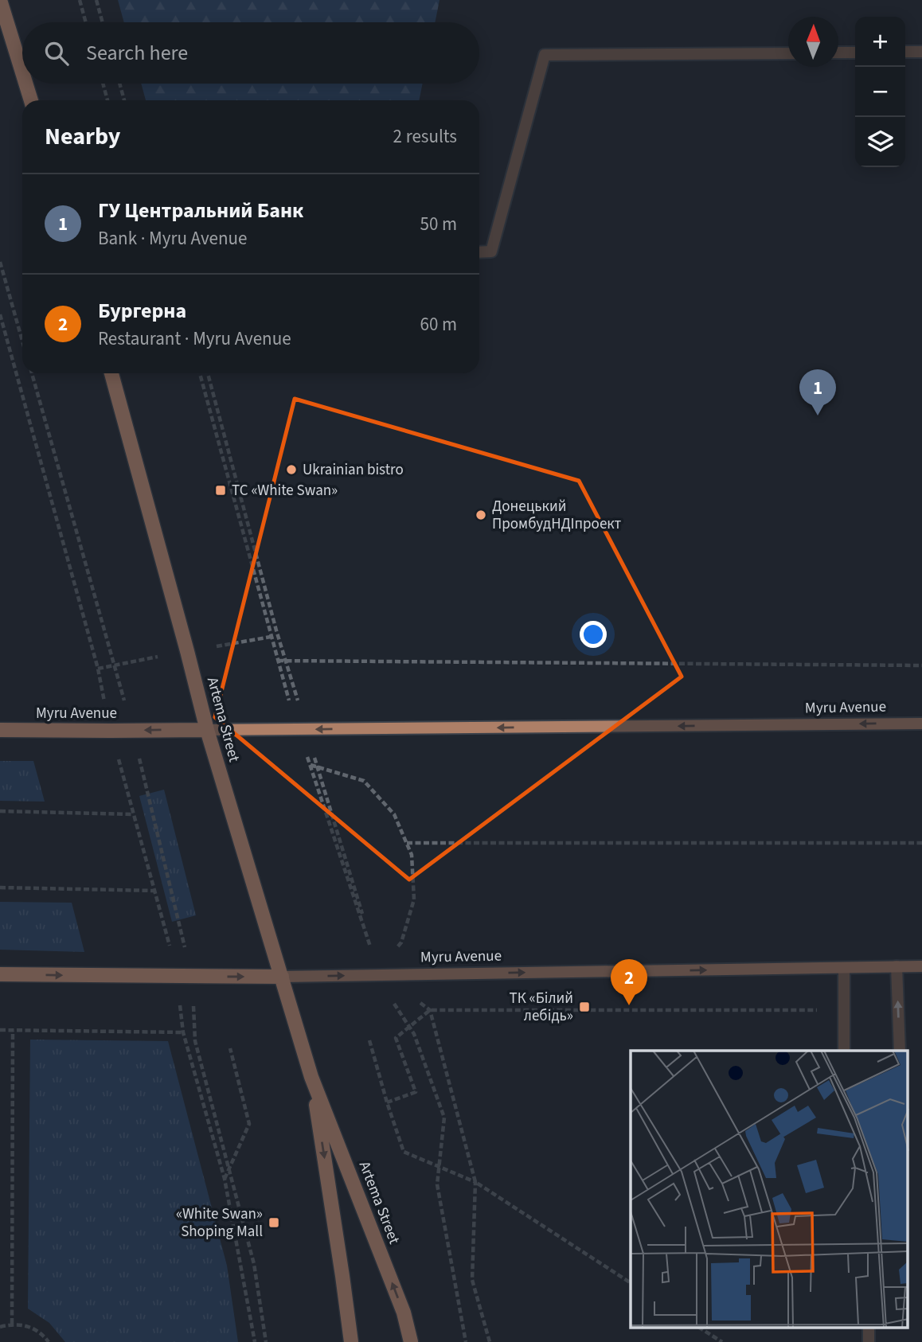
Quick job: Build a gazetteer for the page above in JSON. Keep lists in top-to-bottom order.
{
  "streets": {
    "main road": ["Myru Avenue", "Artema Street"]
  },
  "crossings": [
    ["Myru Avenue", "Artema Street"]
  ],
  "places": {
    "other": ["Ukrainian bistro", "Донецький ПромбудНДІпроект"],
    "transit": ["TC «White Swan»", "ТК «Білий лебідь»", "«White Swan» Shoping Mall"]
  },
  "north": "top",
  "page": {
    "map_buttons": ["+", "−"],
    "search": "Search here",
    "heading": ["Nearby", "2 results"],
    "list": [
      {
        "mark": "1",
        "name": "ГУ Центральний Банк",
        "note": "Bank · Myru Avenue",
        "value": "50 m"
      },
      {
        "mark": "2",
        "name": "Бургерна",
        "note": "Restaurant · Myru Avenue",
        "value": "60 m"
      }
    ],
    "pins": ["1", "2"]
  }
}
